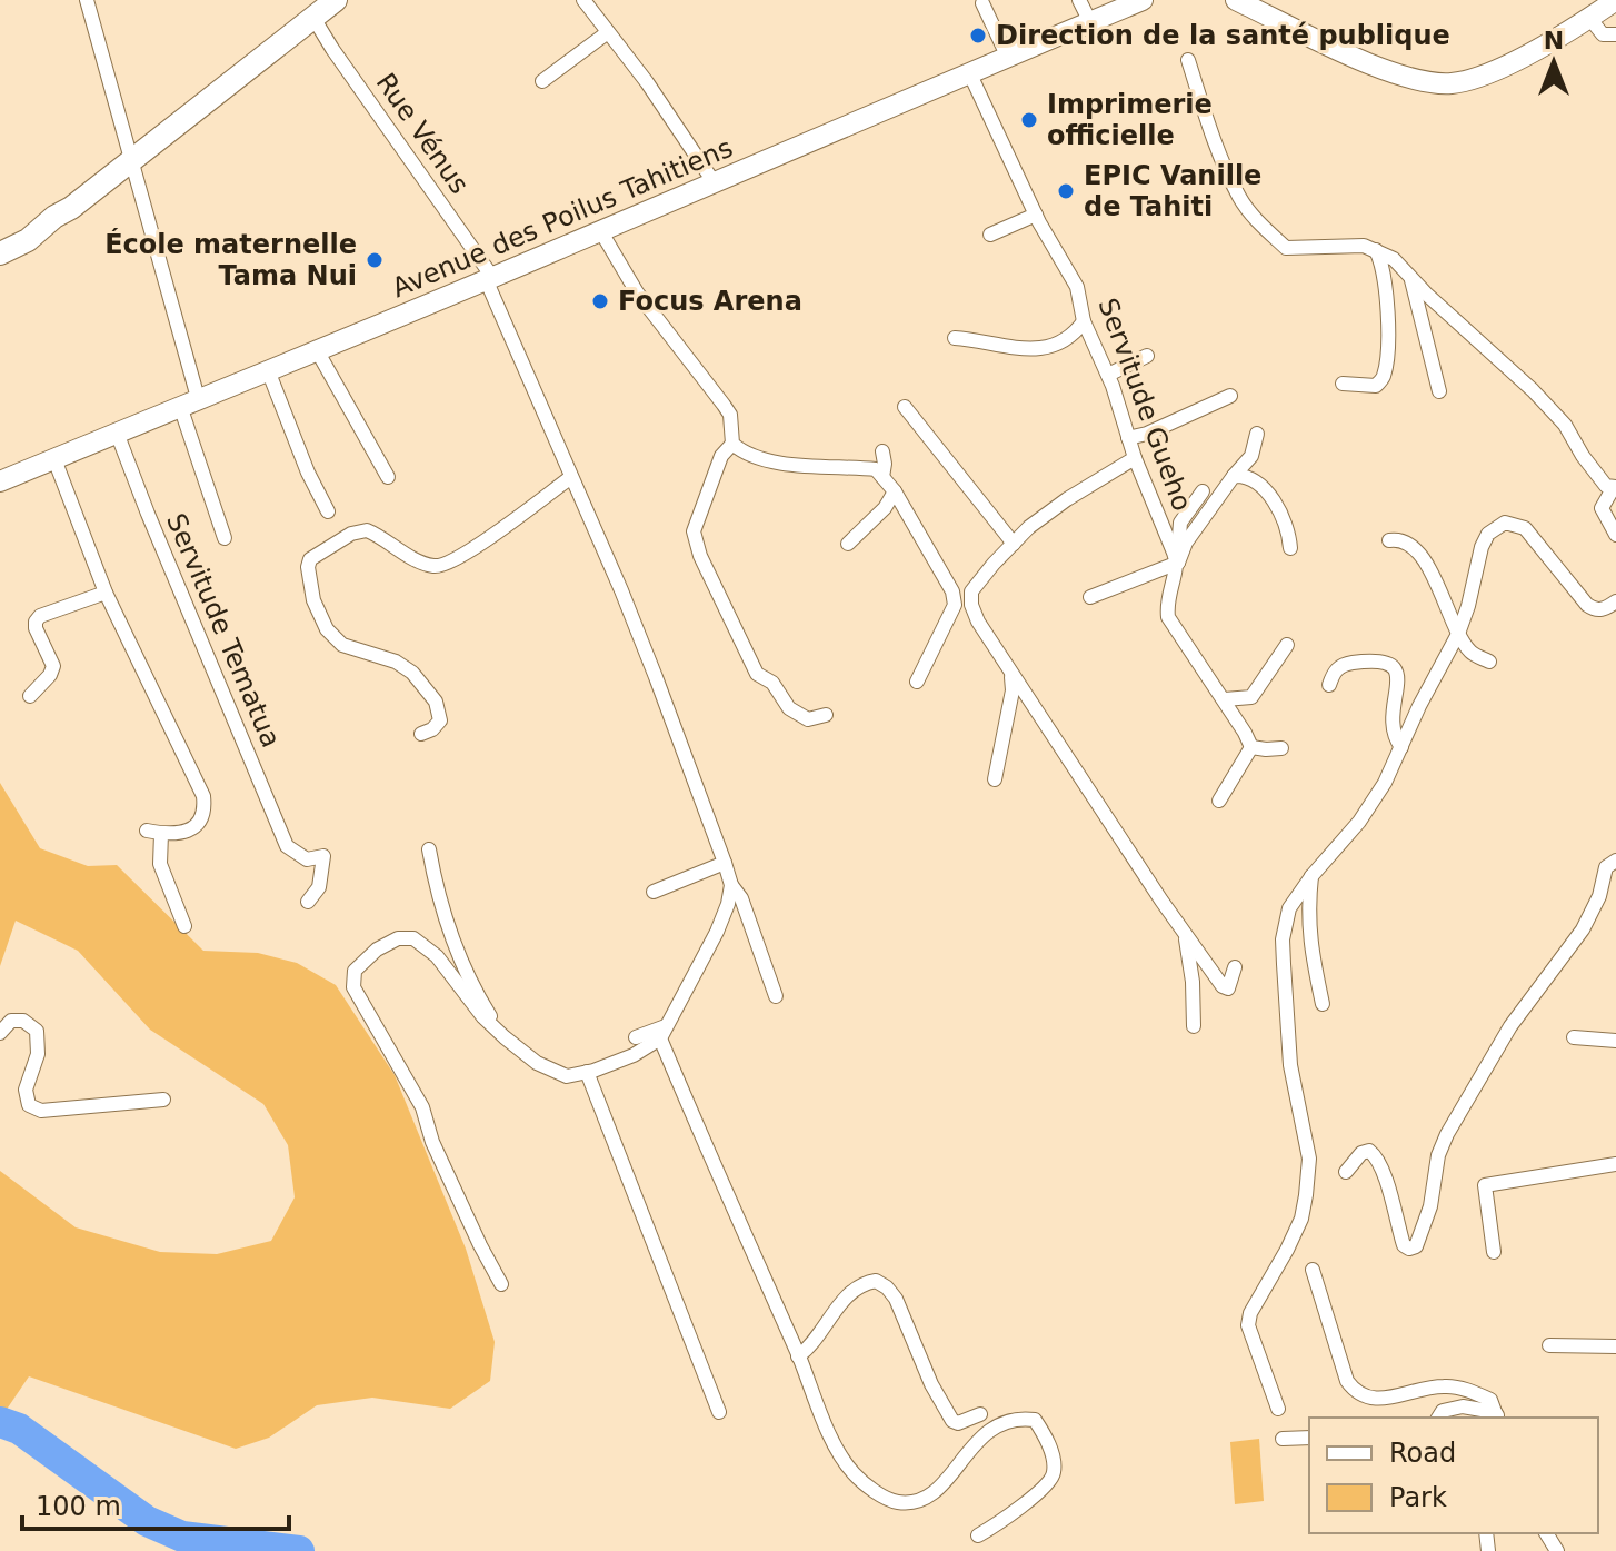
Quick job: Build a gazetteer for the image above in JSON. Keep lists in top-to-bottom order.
{
  "streets": {
    "main road": ["Avenue des Poilus Tahitiens"],
    "street": ["Rue Vénus", "Servitude Gueho", "Servitude Tematua"]
  },
  "crossings": [
    ["Rue Vénus", "Avenue des Poilus Tahitiens"],
    ["Avenue des Poilus Tahitiens", "Servitude Gueho"],
    ["Avenue des Poilus Tahitiens", "Servitude Tematua"]
  ],
  "places": [
    "Direction de la santé publique",
    "Imprimerie officielle",
    "EPIC Vanille de Tahiti",
    "École maternelle Tama Nui",
    "Focus Arena"
  ],
  "legend": ["Road", "Park"],
  "scale_bar": "100 m",
  "north": "top"
}
